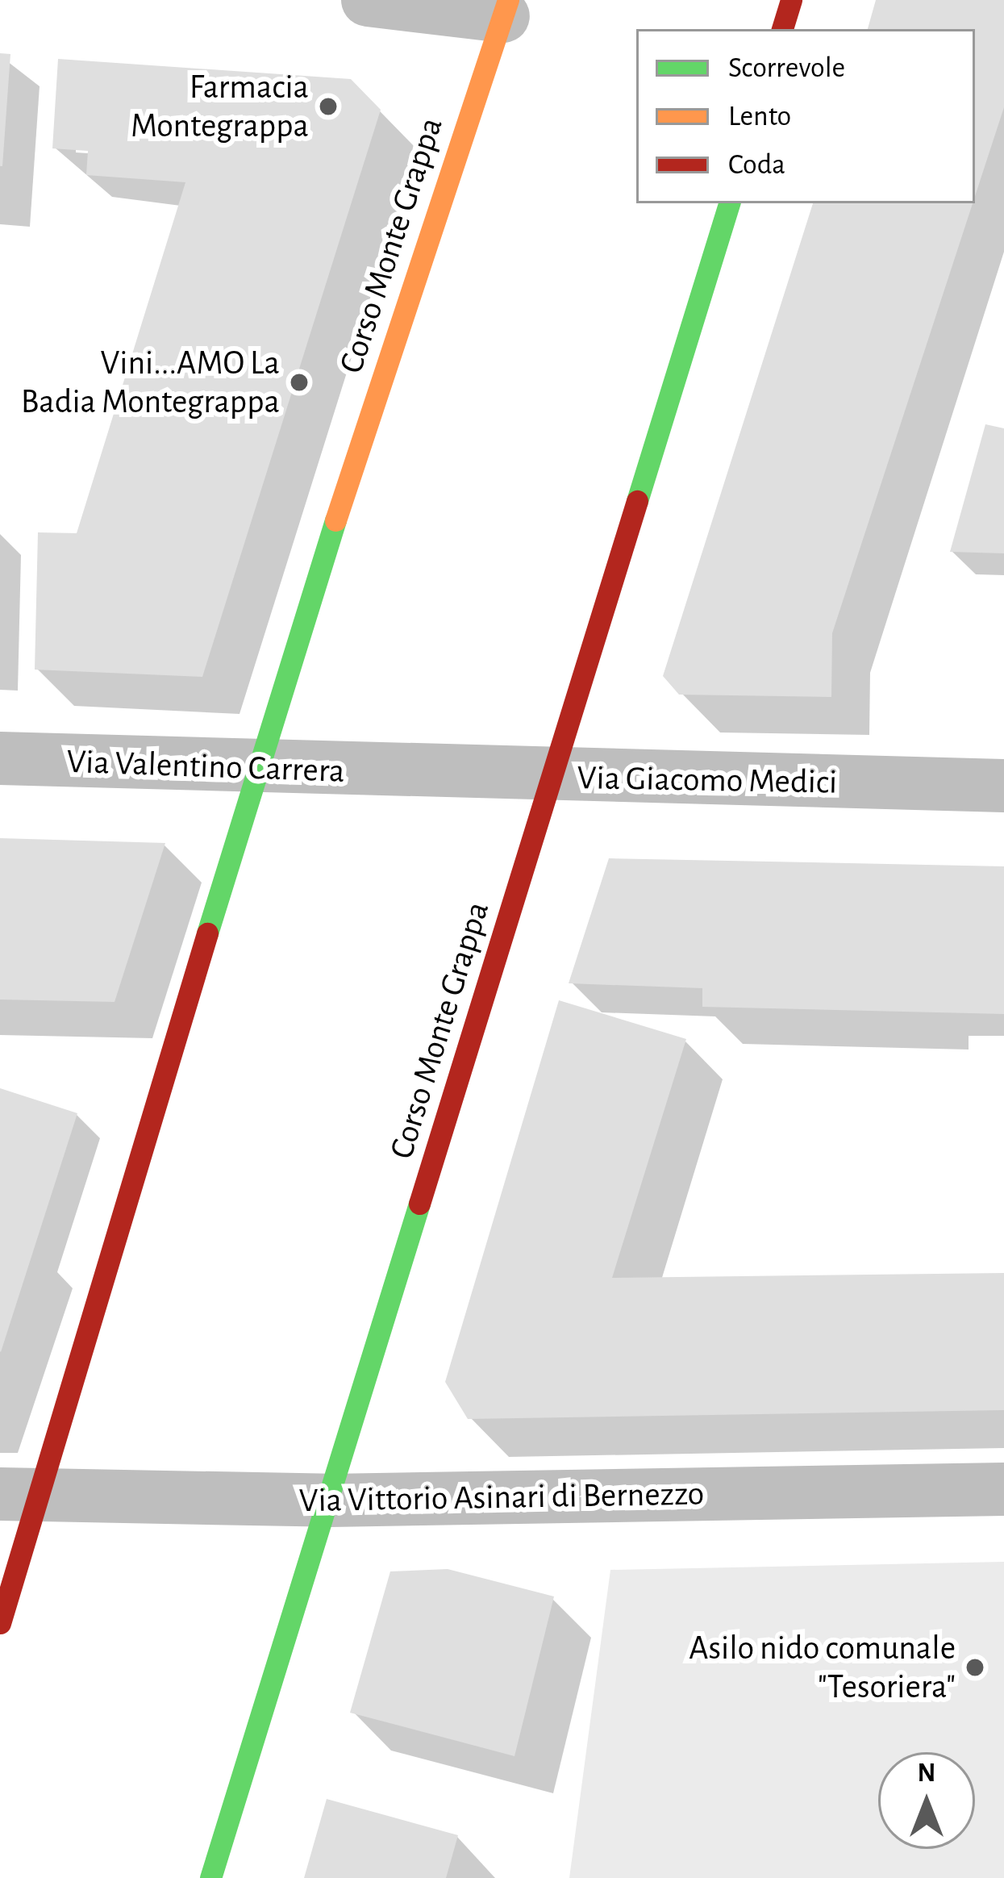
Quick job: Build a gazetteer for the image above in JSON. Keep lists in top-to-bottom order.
{
  "streets": {
    "street": [
      "Corso Monte Grappa",
      "Via Valentino Carrera",
      "Via Giacomo Medici",
      "Via Vittorio Asinari di Bernezzo"
    ]
  },
  "crossings": [
    ["Corso Monte Grappa", "Via Valentino Carrera"],
    ["Corso Monte Grappa", "Via Giacomo Medici"],
    ["Corso Monte Grappa", "Via Vittorio Asinari di Bernezzo"],
    ["Via Valentino Carrera", "Via Giacomo Medici"]
  ],
  "places": ["Farmacia Montegrappa", "Vini...AMO La Badia Montegrappa", "Asilo nido comunale \"Tesoriera\""],
  "legend": ["Scorrevole", "Lento", "Coda"],
  "north": "top"
}
